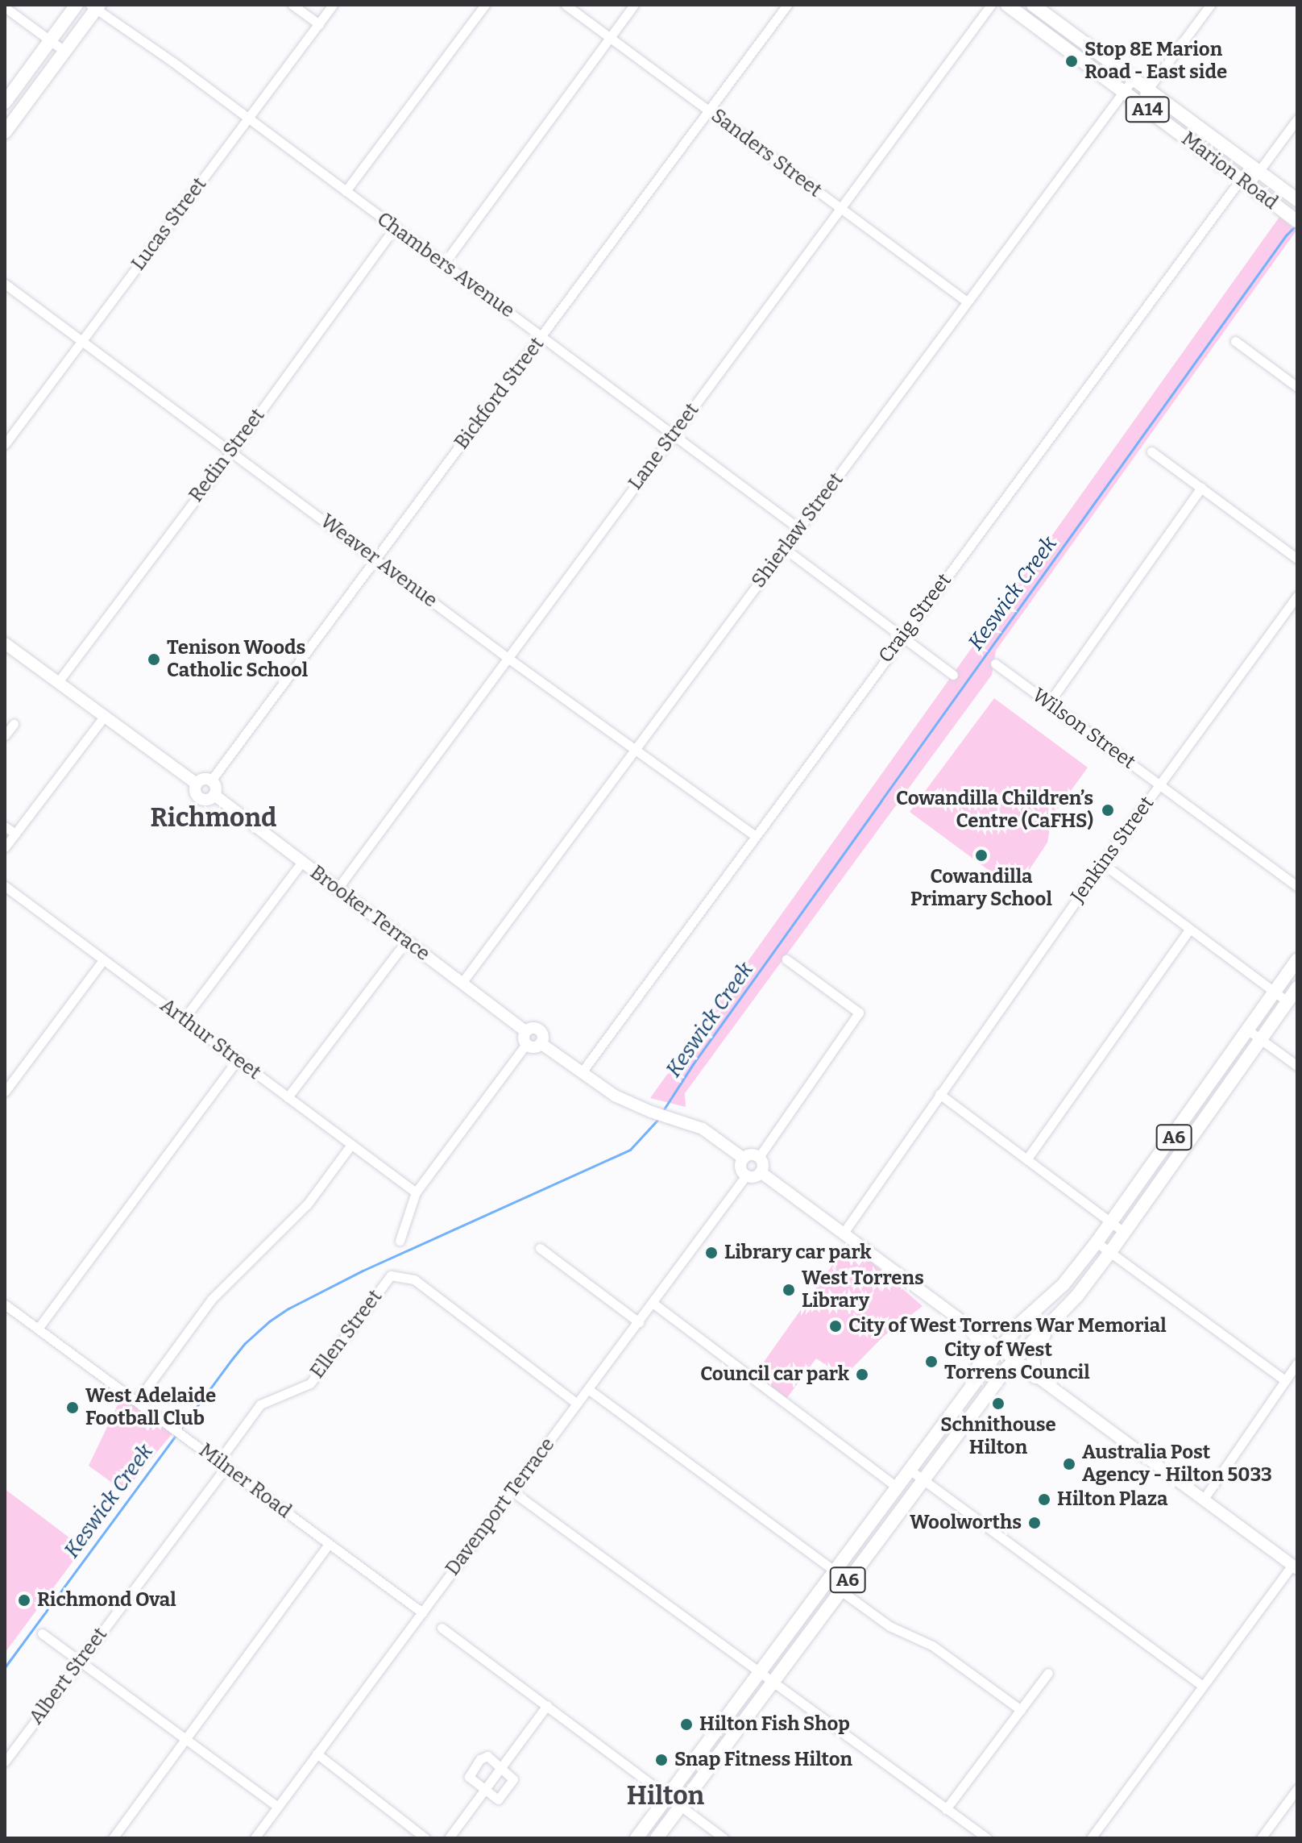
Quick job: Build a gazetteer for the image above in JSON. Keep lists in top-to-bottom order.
{
  "streets": {
    "main road": ["A14", "Marion Road", "A6"],
    "street": [
      "Sanders Street",
      "Lucas Street",
      "Chambers Avenue",
      "Bickford Street",
      "Lane Street",
      "Redin Street",
      "Shierlaw Street",
      "Weaver Avenue",
      "Craig Street",
      "Wilson Street",
      "Jenkins Street",
      "Brooker Terrace",
      "Arthur Street",
      "Ellen Street",
      "Milner Road",
      "Davenport Terrace",
      "Albert Street"
    ]
  },
  "crossings": [
    ["Sanders Street", "Bickford Street"],
    ["Sanders Street", "Lane Street"],
    ["Sanders Street", "Shierlaw Street"],
    ["Marion Road", "Shierlaw Street"],
    ["Marion Road", "Craig Street"],
    ["Lucas Street", "Chambers Avenue"],
    ["Lucas Street", "Weaver Avenue"],
    ["Chambers Avenue", "Bickford Street"],
    ["Chambers Avenue", "Lane Street"],
    ["Chambers Avenue", "Redin Street"],
    ["Chambers Avenue", "Shierlaw Street"],
    ["Bickford Street", "Weaver Avenue"],
    ["Bickford Street", "Brooker Terrace"],
    ["Lane Street", "Weaver Avenue"],
    ["Lane Street", "Brooker Terrace"],
    ["Redin Street", "Weaver Avenue"],
    ["Shierlaw Street", "Weaver Avenue"],
    ["Shierlaw Street", "Brooker Terrace"],
    ["Weaver Avenue", "Craig Street"],
    ["Wilson Street", "Jenkins Street"],
    ["Ellen Street", "Milner Road"],
    ["Ellen Street", "Davenport Terrace"],
    ["Ellen Street", "Albert Street"],
    ["Milner Road", "Davenport Terrace"],
    ["Milner Road", "Albert Street"]
  ],
  "districts": ["Richmond", "Hilton"],
  "water": ["Keswick Creek"],
  "places": [
    "Stop 8E Marion Road - East side",
    "Tenison Woods Catholic School",
    "Cowandilla Children’s Centre (CaFHS)",
    "Cowandilla Primary School",
    "Library car park",
    "West Torrens Library",
    "City of West Torrens War Memorial",
    "City of West Torrens Council",
    "Council car park",
    "Schnithouse Hilton",
    "West Adelaide Football Club",
    "Australia Post Agency - Hilton 5033",
    "Hilton Plaza",
    "Woolworths",
    "Richmond Oval",
    "Hilton Fish Shop",
    "Snap Fitness Hilton"
  ]
}
